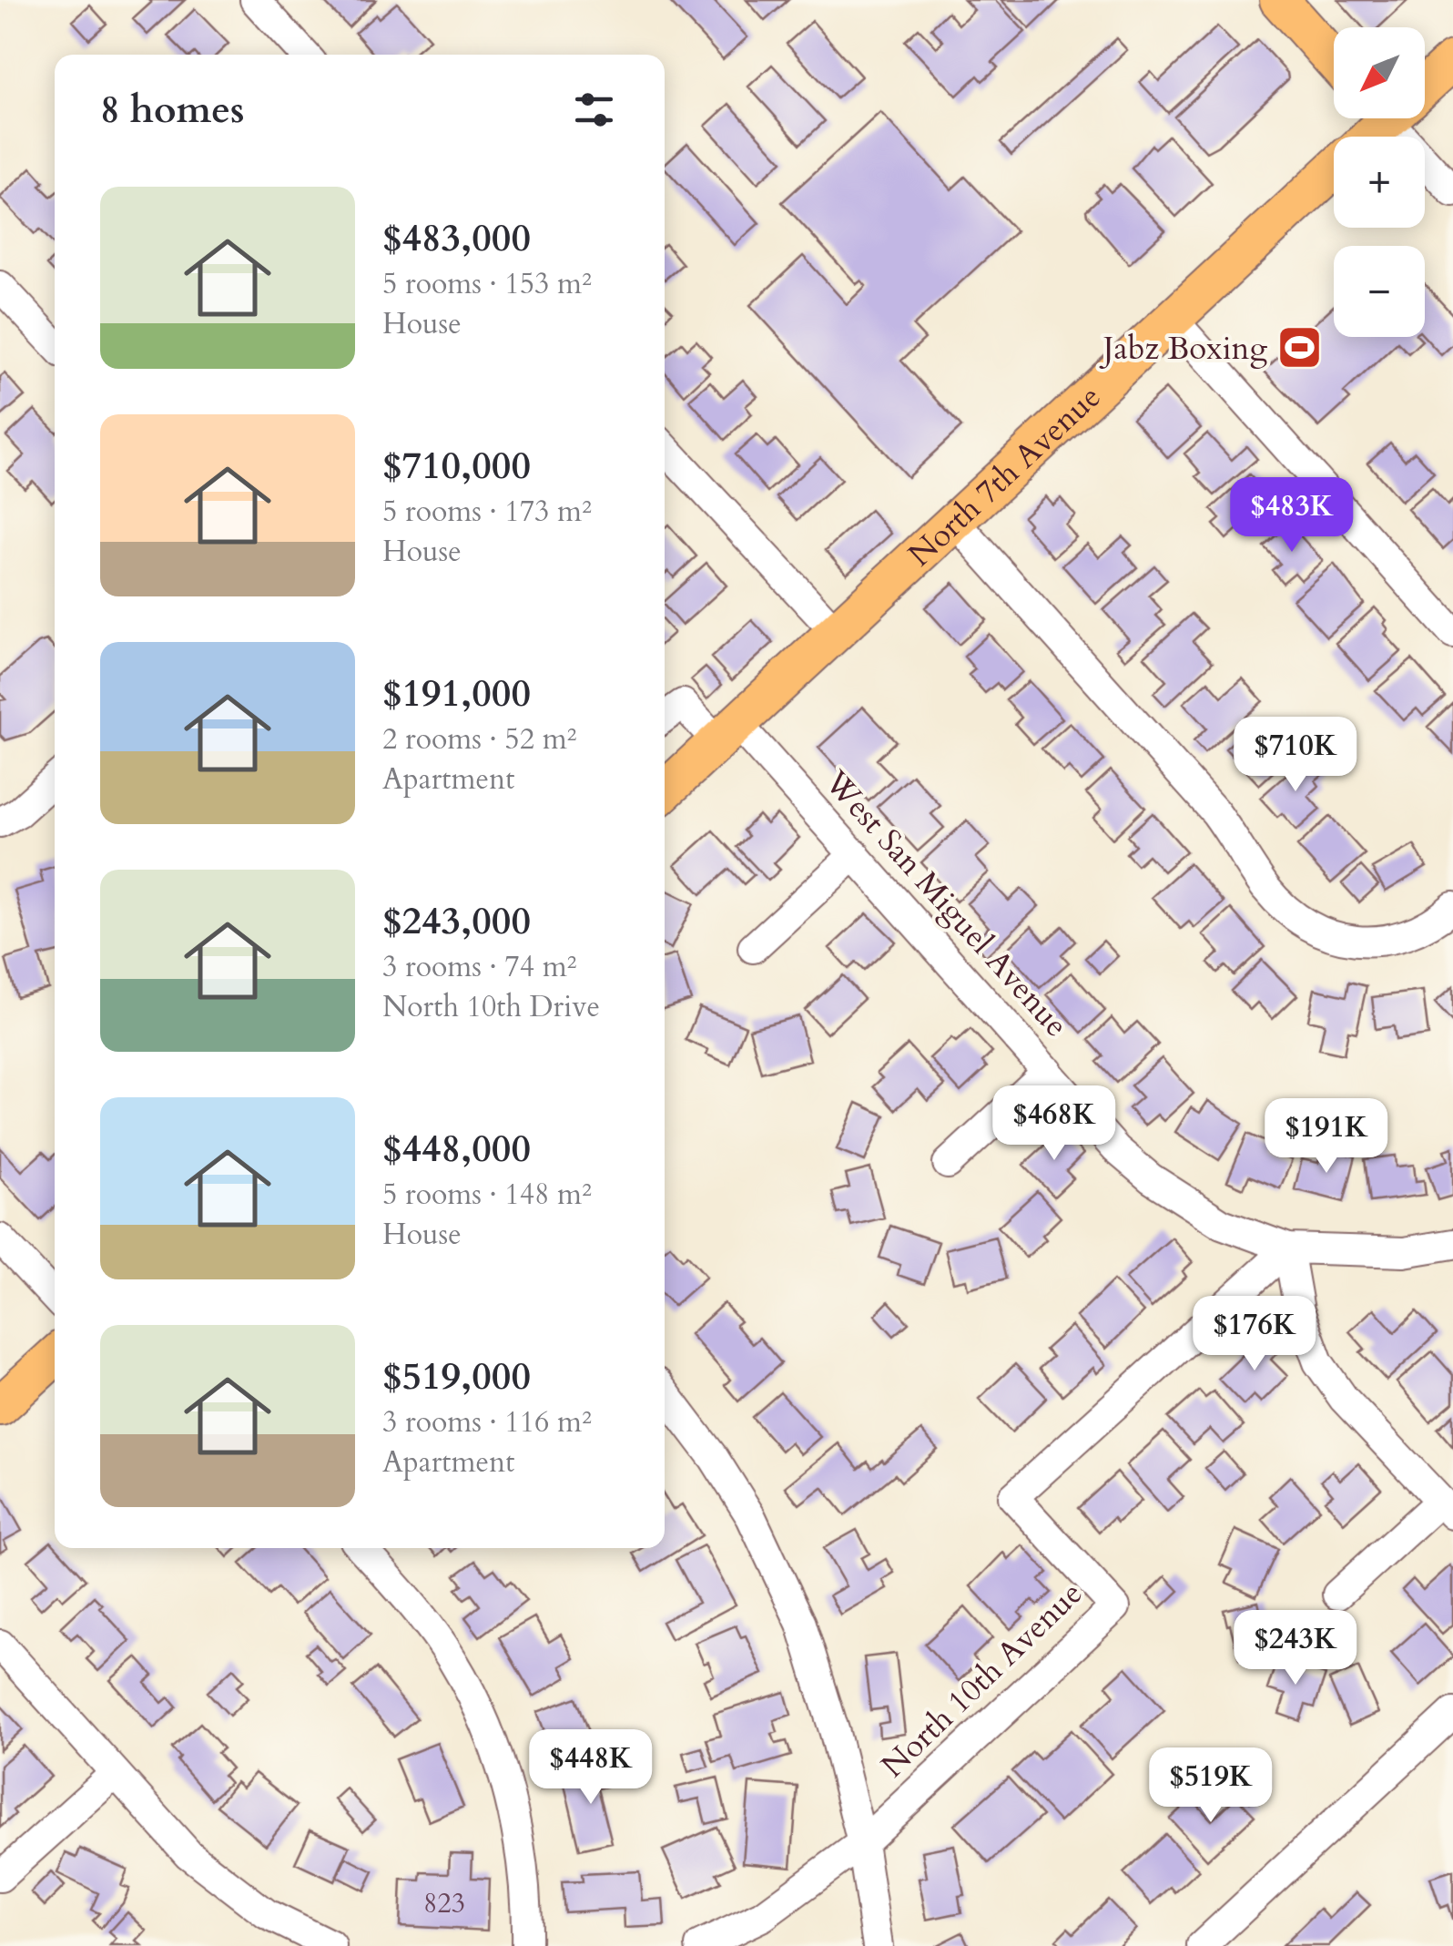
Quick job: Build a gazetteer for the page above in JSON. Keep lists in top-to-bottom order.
{
  "streets": {
    "main road": ["North 7th Avenue"],
    "street": ["West San Miguel Avenue", "North 10th Avenue"]
  },
  "crossings": [
    ["North 7th Avenue", "West San Miguel Avenue"],
    ["West San Miguel Avenue", "North 10th Avenue"]
  ],
  "places": {
    "sports": ["Jabz Boxing"]
  },
  "house_numbers": ["823"],
  "north": "bottom left",
  "page": {
    "map_buttons": ["+", "−"],
    "heading": "8 homes",
    "list": [
      {
        "name": "$483,000",
        "note": "5 rooms · 153 m² · House"
      },
      {
        "name": "$710,000",
        "note": "5 rooms · 173 m² · House"
      },
      {
        "name": "$191,000",
        "note": "2 rooms · 52 m² · Apartment"
      },
      {
        "name": "$243,000",
        "note": "3 rooms · 74 m² · North 10th Drive"
      },
      {
        "name": "$448,000",
        "note": "5 rooms · 148 m² · House"
      },
      {
        "name": "$519,000",
        "note": "3 rooms · 116 m² · Apartment"
      }
    ],
    "price": [
      "$483K",
      "$710K",
      "$468K",
      "$191K",
      "$176K",
      "$243K",
      "$448K",
      "$519K"
    ]
  }
}
